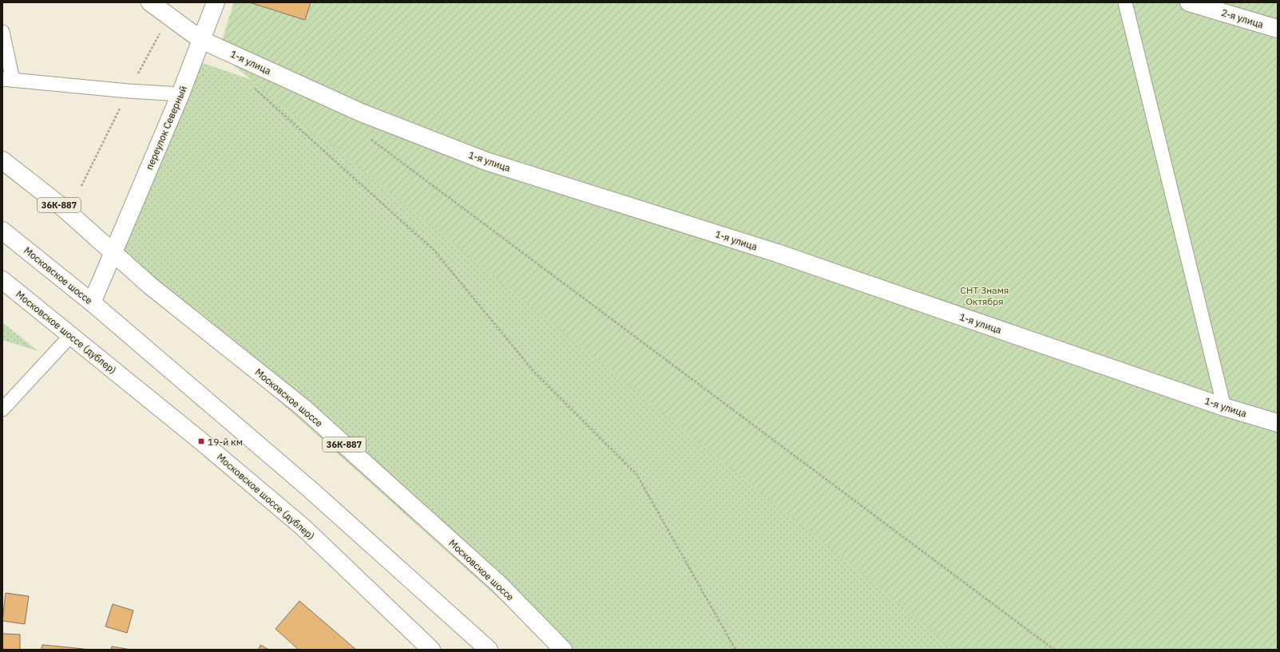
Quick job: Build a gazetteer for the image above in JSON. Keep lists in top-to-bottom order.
{
  "streets": {
    "street": [
      "2-я улица",
      "1-я улица",
      "переулок Северный",
      "36К-887",
      "Московское шоссе",
      "Московское шоссе (дублер)"
    ]
  },
  "crossings": [
    ["1-я улица", "переулок Северный"],
    ["переулок Северный", "Московское шоссе"]
  ],
  "parks": ["СНТ Знамя Октября"],
  "places": {
    "transit": ["19-й км"]
  }
}
